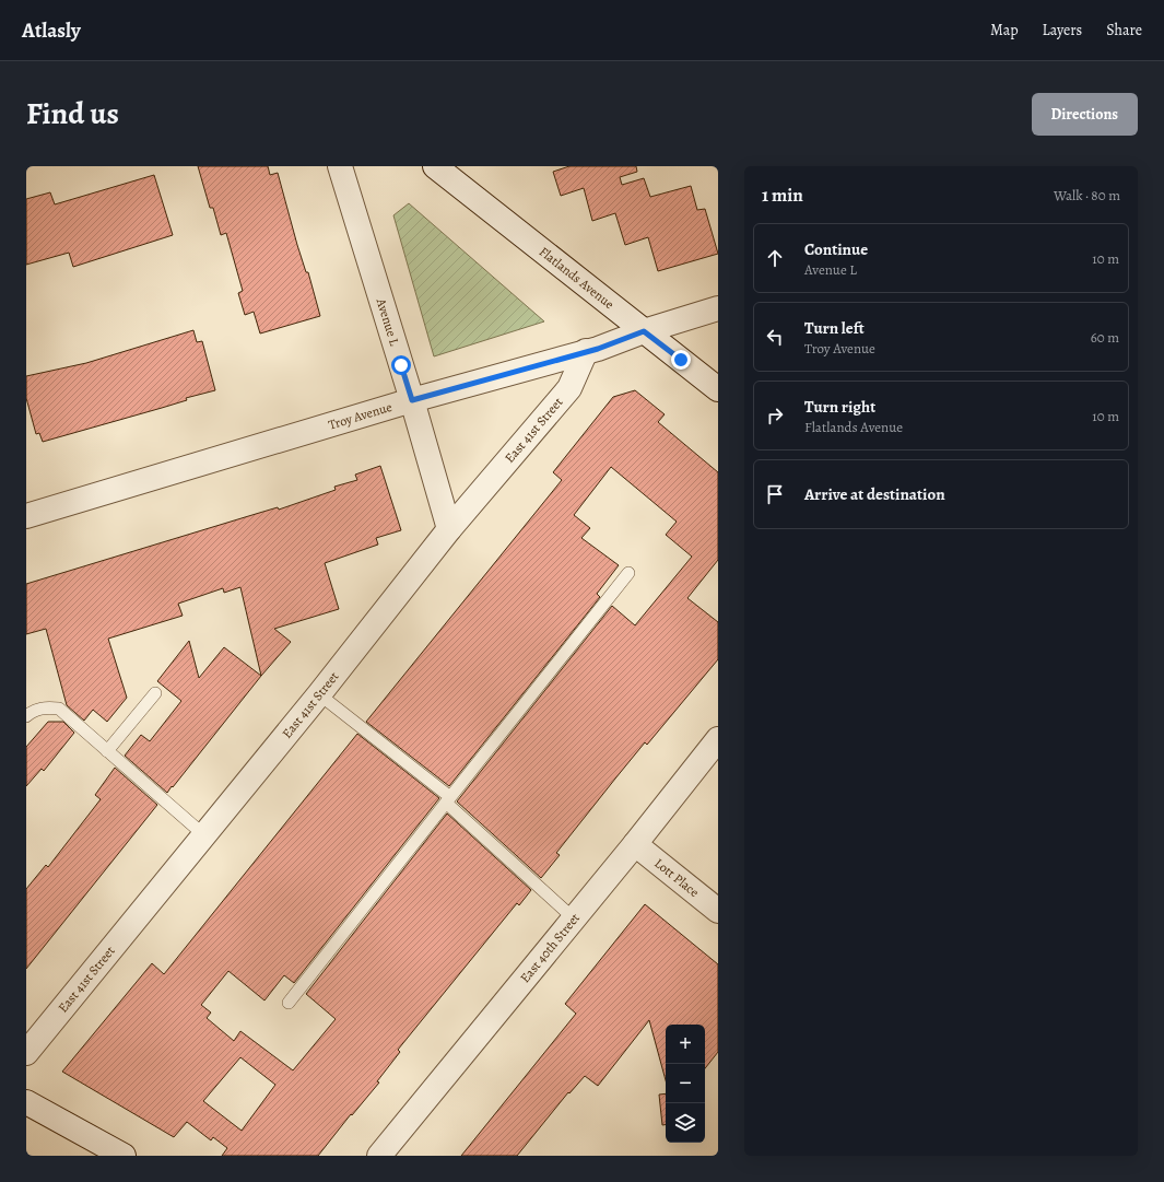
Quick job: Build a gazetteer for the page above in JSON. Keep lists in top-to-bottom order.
{
  "streets": {
    "street": [
      "Flatlands Avenue",
      "Avenue L",
      "Troy Avenue",
      "East 41st Street",
      "Lott Place",
      "East 40th Street"
    ]
  },
  "crossings": [
    ["Flatlands Avenue", "Troy Avenue"],
    ["Avenue L", "Troy Avenue"],
    ["Avenue L", "East 41st Street"],
    ["Troy Avenue", "East 41st Street"],
    ["Lott Place", "East 40th Street"]
  ],
  "page": {
    "header": "Atlasly",
    "nav": ["Map", "Layers", "Share"],
    "title": "Find us",
    "buttons": "Directions",
    "heading": ["1 min", "Walk · 80 m"],
    "list": [
      ["Continue", "Avenue L", "10 m"],
      ["Turn left", "Troy Avenue", "60 m"],
      ["Turn right", "Flatlands Avenue", "10 m"],
      "Arrive at destination"
    ],
    "map_buttons": ["+", "−"]
  }
}
